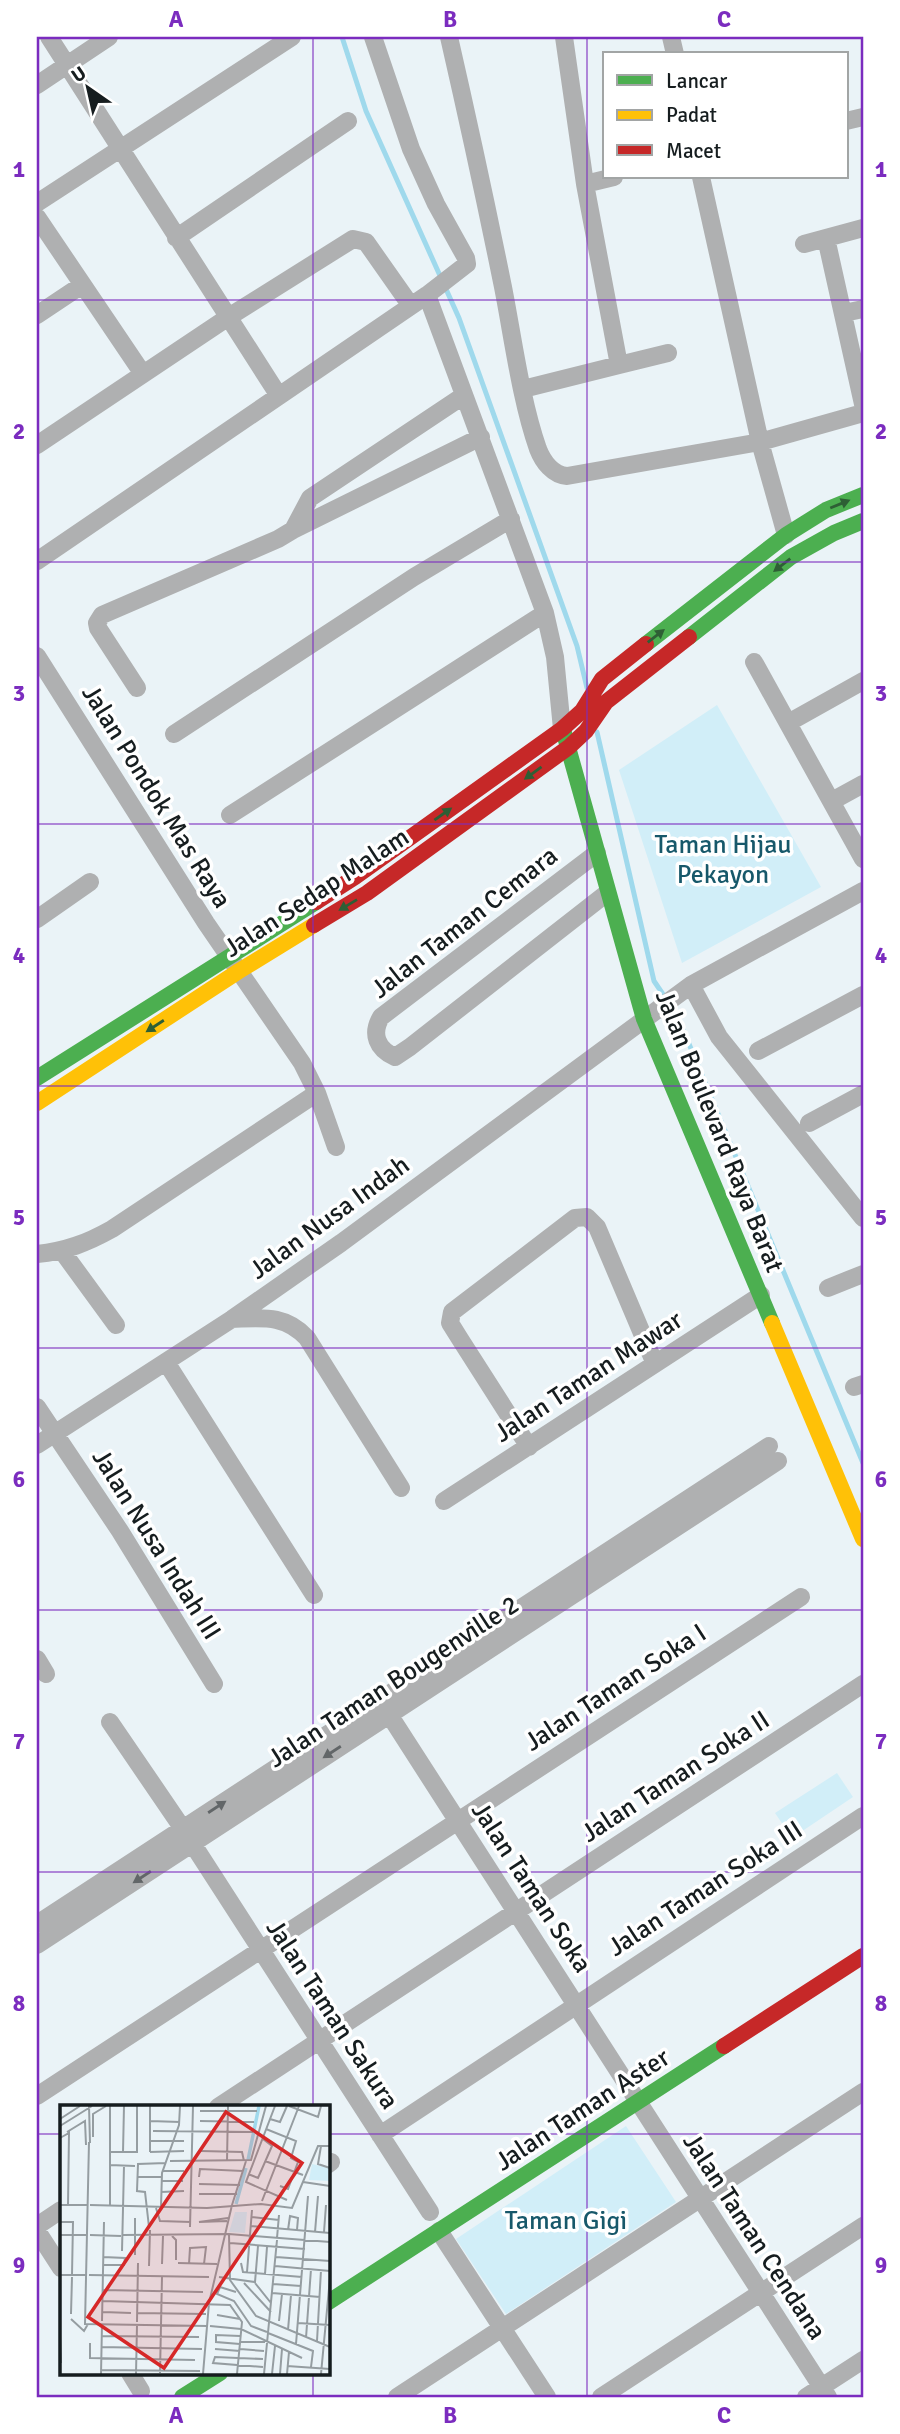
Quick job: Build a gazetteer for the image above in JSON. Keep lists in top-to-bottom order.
{
  "streets": {
    "street": [
      "Jalan Pondok Mas Raya",
      "Jalan Sedap Malam",
      "Jalan Taman Cemara",
      "Jalan Boulevard Raya Barat",
      "Jalan Nusa Indah",
      "Jalan Taman Mawar",
      "Jalan Nusa Indah III",
      "Jalan Taman Bougenville 2",
      "Jalan Taman Soka I",
      "Jalan Taman Soka II",
      "Jalan Taman Soka",
      "Jalan Taman Soka III",
      "Jalan Taman Sakura",
      "Jalan Taman Aster",
      "Jalan Taman Cendana"
    ]
  },
  "crossings": [
    ["Jalan Pondok Mas Raya", "Jalan Sedap Malam"],
    ["Jalan Sedap Malam", "Jalan Boulevard Raya Barat"],
    ["Jalan Taman Cemara", "Jalan Boulevard Raya Barat"],
    ["Jalan Boulevard Raya Barat", "Jalan Nusa Indah"],
    ["Jalan Boulevard Raya Barat", "Jalan Taman Mawar"],
    ["Jalan Nusa Indah", "Jalan Nusa Indah III"],
    ["Jalan Taman Bougenville 2", "Jalan Taman Soka"],
    ["Jalan Taman Bougenville 2", "Jalan Taman Sakura"],
    ["Jalan Taman Soka I", "Jalan Taman Soka"],
    ["Jalan Taman Soka I", "Jalan Taman Sakura"],
    ["Jalan Taman Soka II", "Jalan Taman Soka"],
    ["Jalan Taman Soka II", "Jalan Taman Sakura"],
    ["Jalan Taman Soka", "Jalan Taman Soka III"],
    ["Jalan Taman Soka", "Jalan Taman Aster"],
    ["Jalan Taman Soka", "Jalan Taman Cendana"],
    ["Jalan Taman Soka III", "Jalan Taman Sakura"],
    ["Jalan Taman Aster", "Jalan Taman Cendana"]
  ],
  "parks": ["Taman Hijau Pekayon", "Taman Gigi"],
  "legend": ["Lancar", "Padat", "Macet"],
  "north": "top left",
  "grid": {
    "columns": ["A", "B", "C"],
    "rows": [
      "1",
      "2",
      "3",
      "4",
      "5",
      "6",
      "7",
      "8",
      "9"
    ]
  }
}
